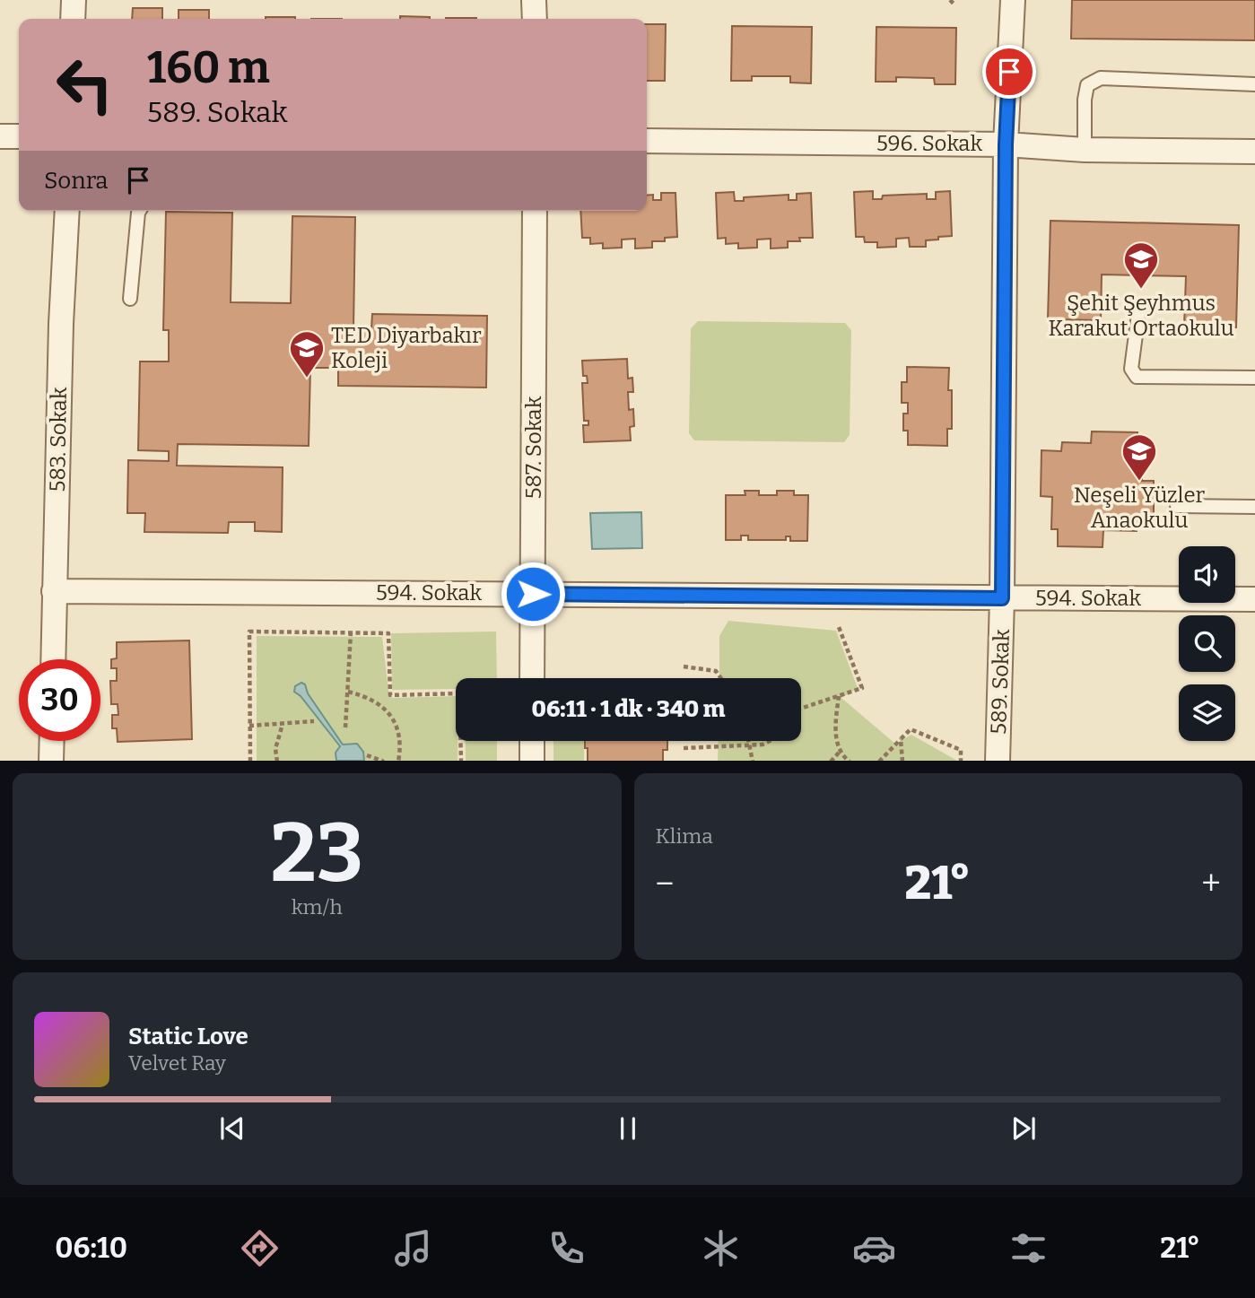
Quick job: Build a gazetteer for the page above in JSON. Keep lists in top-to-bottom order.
{
  "streets": {
    "street": [
      "596. Sokak",
      "583. Sokak",
      "587. Sokak",
      "594. Sokak",
      "589. Sokak"
    ]
  },
  "crossings": [
    ["596. Sokak", "589. Sokak"],
    ["583. Sokak", "594. Sokak"],
    ["587. Sokak", "594. Sokak"],
    ["594. Sokak", "589. Sokak"]
  ],
  "places": {
    "school or university": ["Şehit Şeyhmus Karakut Ortaokulu", "TED Diyarbakır Koleji", "Neşeli Yüzler Anaokulu"]
  },
  "page": {
    "turn": ["160 m", "589. Sokak"],
    "then": "Sonra",
    "limit": "30",
    "trip": "06:11 · 1 dk · 340 m",
    "tile": [
      ["23", "km/h"],
      "Klima"
    ],
    "heat": ["−", "21°", "+"],
    "song": ["Static Love", "Velvet Ray"],
    "tabs": ["06:10", "21°"]
  }
}
